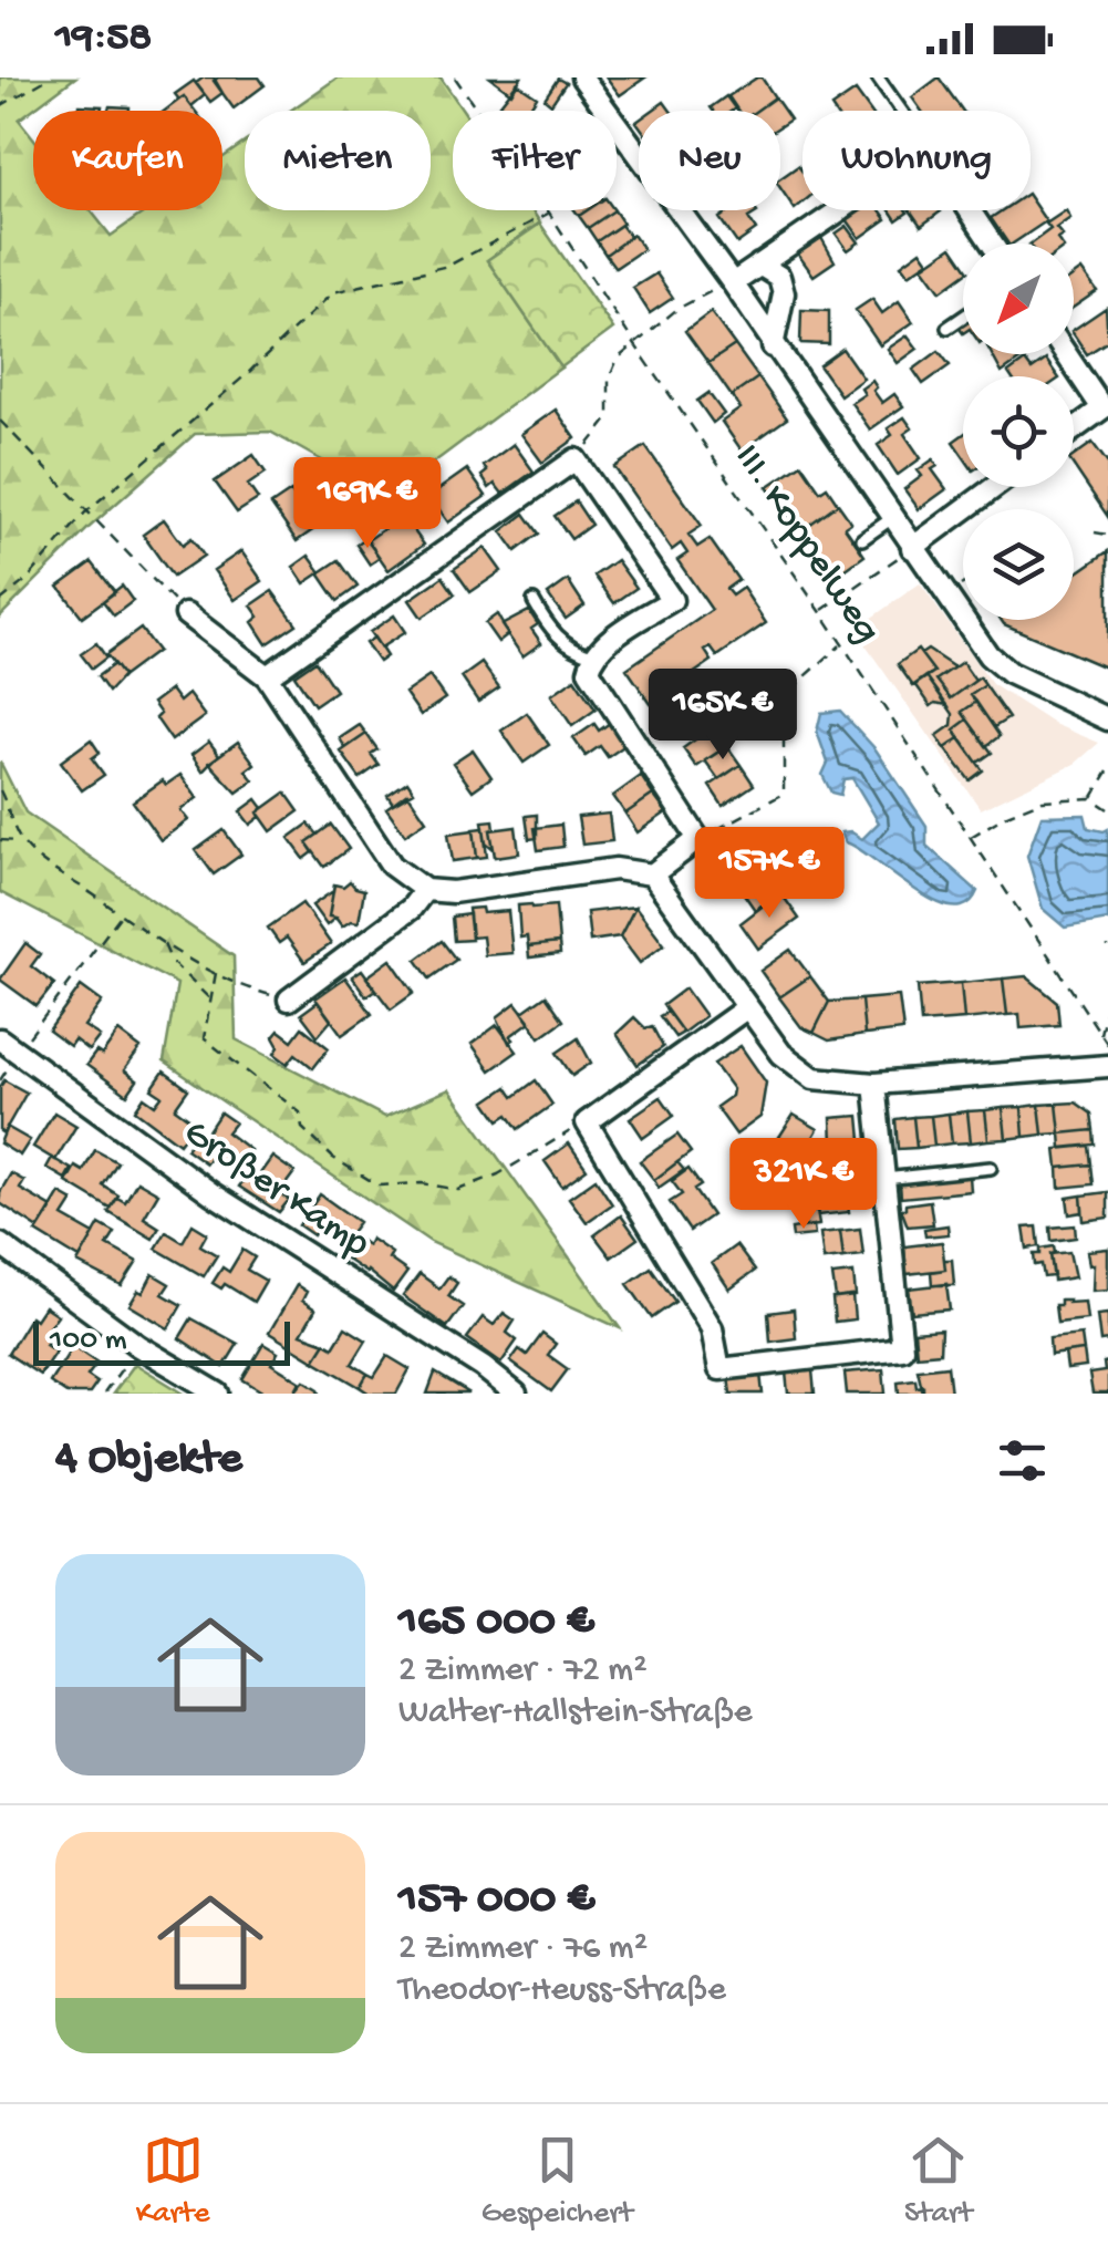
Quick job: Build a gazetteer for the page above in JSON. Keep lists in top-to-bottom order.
{
  "streets": {
    "street": ["Großer Kamp"],
    "path": ["III. Koppelweg"]
  },
  "scale_bar": "100 m",
  "north": "bottom left",
  "page": {
    "status": "19:58",
    "chip": [
      "Kaufen",
      "Mieten",
      "Filter",
      "Neu",
      "Wohnung"
    ],
    "price": [
      "169K €",
      "165K €",
      "157K €",
      "321K €"
    ],
    "scale": "100 m",
    "heading": "4 Objekte",
    "list": [
      {
        "name": "165 000 €",
        "note": "2 Zimmer · 72 m² · Walter-Hallstein-Straße"
      },
      {
        "name": "157 000 €",
        "note": "2 Zimmer · 76 m² · Theodor-Heuss-Straße"
      }
    ],
    "tabs": ["Karte", "Gespeichert", "Start"]
  }
}
